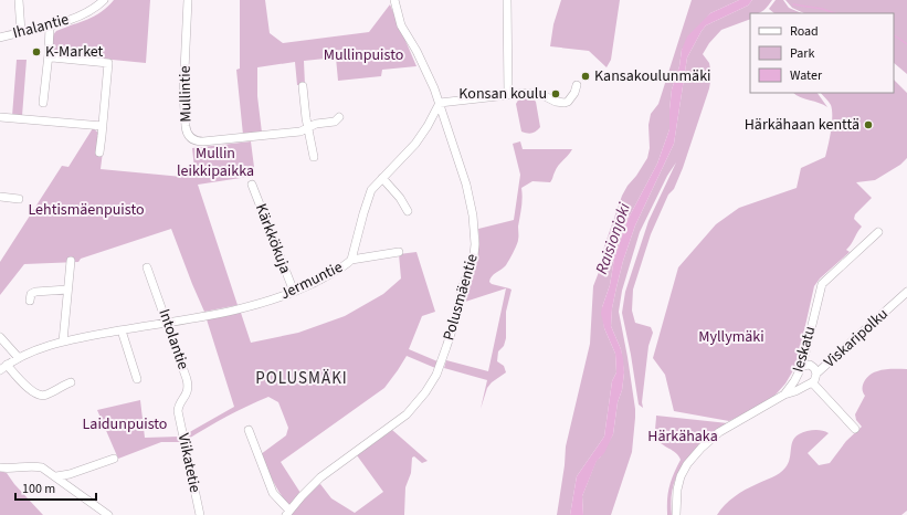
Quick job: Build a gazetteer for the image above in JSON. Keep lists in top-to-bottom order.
{
  "streets": {
    "street": [
      "Ihalantie",
      "Mullintie",
      "Kärkkökuja",
      "Jermuntie",
      "Polusmäentie",
      "Viskaripolku",
      "Intolantie",
      "Ieskatu",
      "Viikatetie"
    ]
  },
  "crossings": [
    ["Kärkkökuja", "Jermuntie"],
    ["Jermuntie", "Polusmäentie"],
    ["Jermuntie", "Intolantie"],
    ["Viskaripolku", "Ieskatu"],
    ["Intolantie", "Viikatetie"]
  ],
  "districts": ["POLUSMÄKI"],
  "water": ["Raisionjoki"],
  "parks": [
    "Mullinpuisto",
    "Mullin leikkipaikka",
    "Lehtismäenpuisto",
    "Myllymäki",
    "Laidunpuisto",
    "Härkähaka"
  ],
  "places": [
    "K-Market",
    "Kansakoulunmäki",
    "Konsan koulu",
    "Härkähaan kenttä"
  ],
  "legend": ["Road", "Park", "Water"],
  "scale_bar": "100 m"
}
